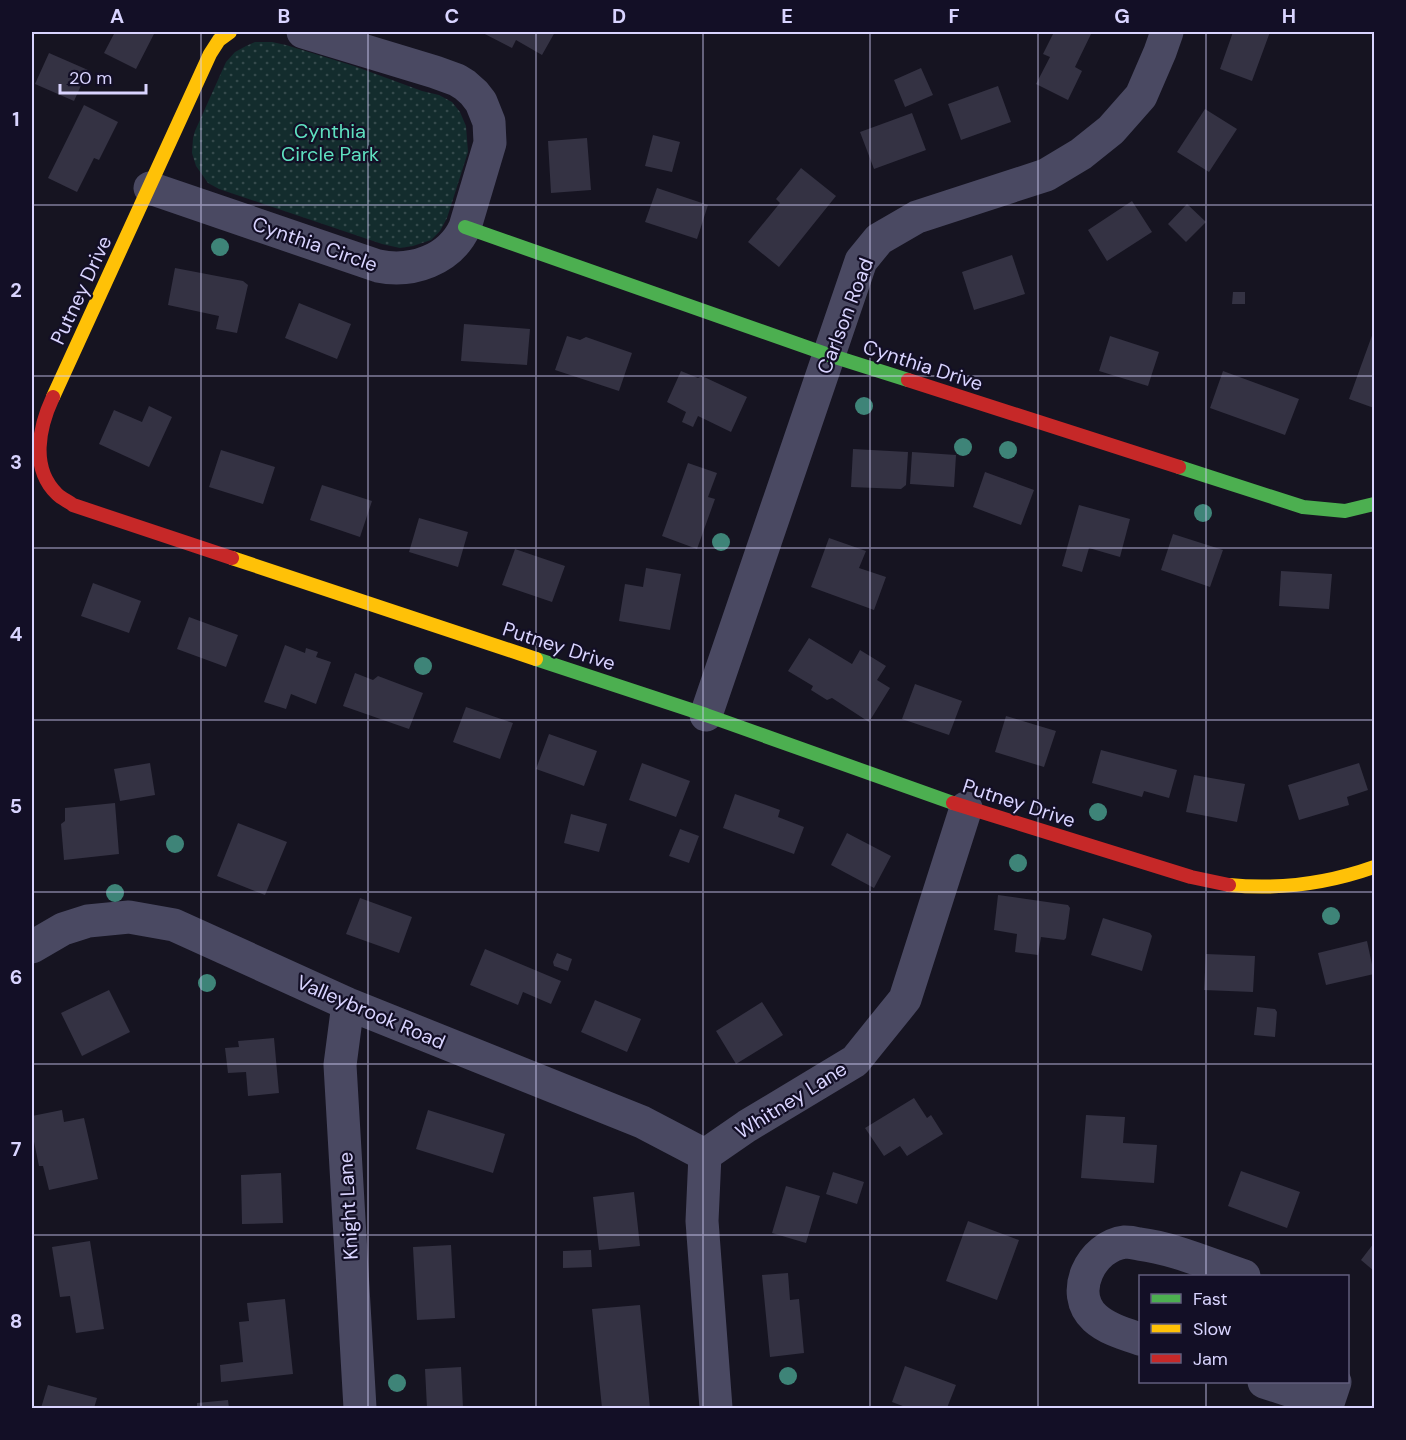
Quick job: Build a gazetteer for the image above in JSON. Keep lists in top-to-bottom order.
{
  "streets": {
    "street": [
      "Cynthia Circle",
      "Putney Drive",
      "Carlson Road",
      "Cynthia Drive",
      "Valleybrook Road",
      "Whitney Lane",
      "Knight Lane"
    ]
  },
  "crossings": [
    ["Cynthia Circle", "Putney Drive"],
    ["Cynthia Circle", "Cynthia Drive"],
    ["Putney Drive", "Carlson Road"],
    ["Putney Drive", "Whitney Lane"],
    ["Carlson Road", "Cynthia Drive"],
    ["Valleybrook Road", "Whitney Lane"],
    ["Valleybrook Road", "Knight Lane"]
  ],
  "parks": ["Cynthia Circle Park"],
  "legend": ["Fast", "Slow", "Jam"],
  "scale_bar": "20 m",
  "grid": {
    "columns": [
      "A",
      "B",
      "C",
      "D",
      "E",
      "F",
      "G",
      "H"
    ],
    "rows": [
      "1",
      "2",
      "3",
      "4",
      "5",
      "6",
      "7",
      "8"
    ]
  }
}
